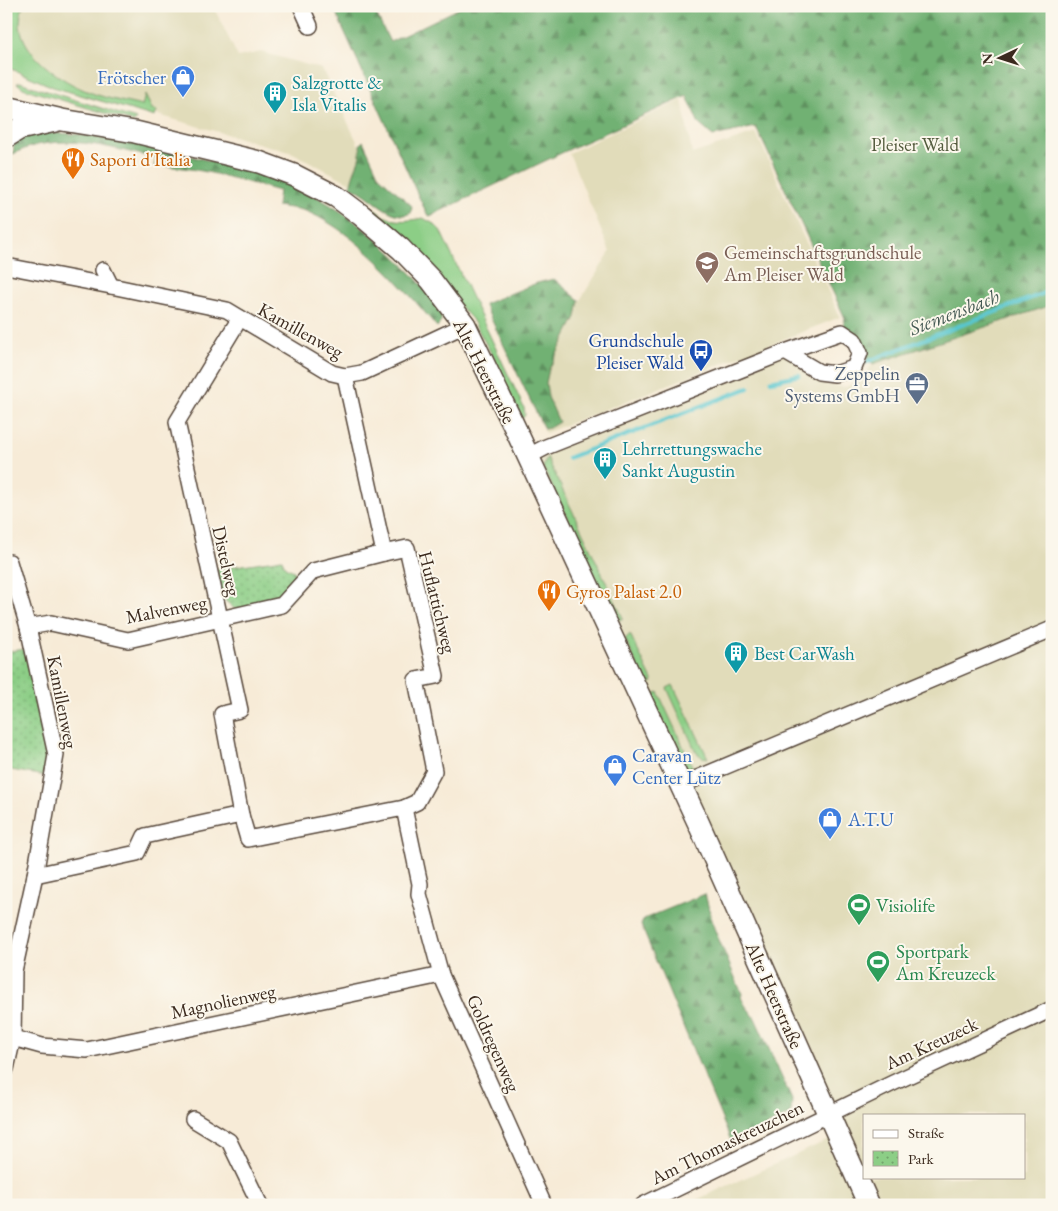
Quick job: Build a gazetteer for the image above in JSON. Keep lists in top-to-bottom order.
{
  "streets": {
    "street": [
      "Kamillenweg",
      "Alte Heerstraße",
      "Distelweg",
      "Huflattichweg",
      "Malvenweg",
      "Magnolienweg",
      "Goldregenweg",
      "Am Kreuzeck",
      "Am Thomaskreuzchen"
    ]
  },
  "crossings": [
    ["Kamillenweg", "Alte Heerstraße"],
    ["Kamillenweg", "Distelweg"],
    ["Kamillenweg", "Malvenweg"],
    ["Kamillenweg", "Magnolienweg"],
    ["Alte Heerstraße", "Am Kreuzeck"],
    ["Alte Heerstraße", "Am Thomaskreuzchen"],
    ["Distelweg", "Huflattichweg"],
    ["Distelweg", "Malvenweg"],
    ["Huflattichweg", "Malvenweg"],
    ["Huflattichweg", "Goldregenweg"],
    ["Magnolienweg", "Goldregenweg"],
    ["Am Kreuzeck", "Am Thomaskreuzchen"]
  ],
  "water": ["Siemensbach"],
  "parks": ["Pleiser Wald"],
  "places": {
    "shop": ["Frötscher", "Caravan Center Lütz", "A.T.U"],
    "building": ["Salzgrotte & Isla Vitalis", "Lehrrettungswache Sankt Augustin", "Best CarWash"],
    "restaurant": ["Sapori d'Italia", "Gyros Palast 2.0"],
    "school or university": ["Gemeinschaftsgrundschule Am Pleiser Wald"],
    "bus stop": ["Grundschule Pleiser Wald"],
    "office": ["Zeppelin Systems GmbH"],
    "sports": ["Visiolife", "Sportpark Am Kreuzeck"]
  },
  "legend": ["Straße", "Park"],
  "north": "left"
}
